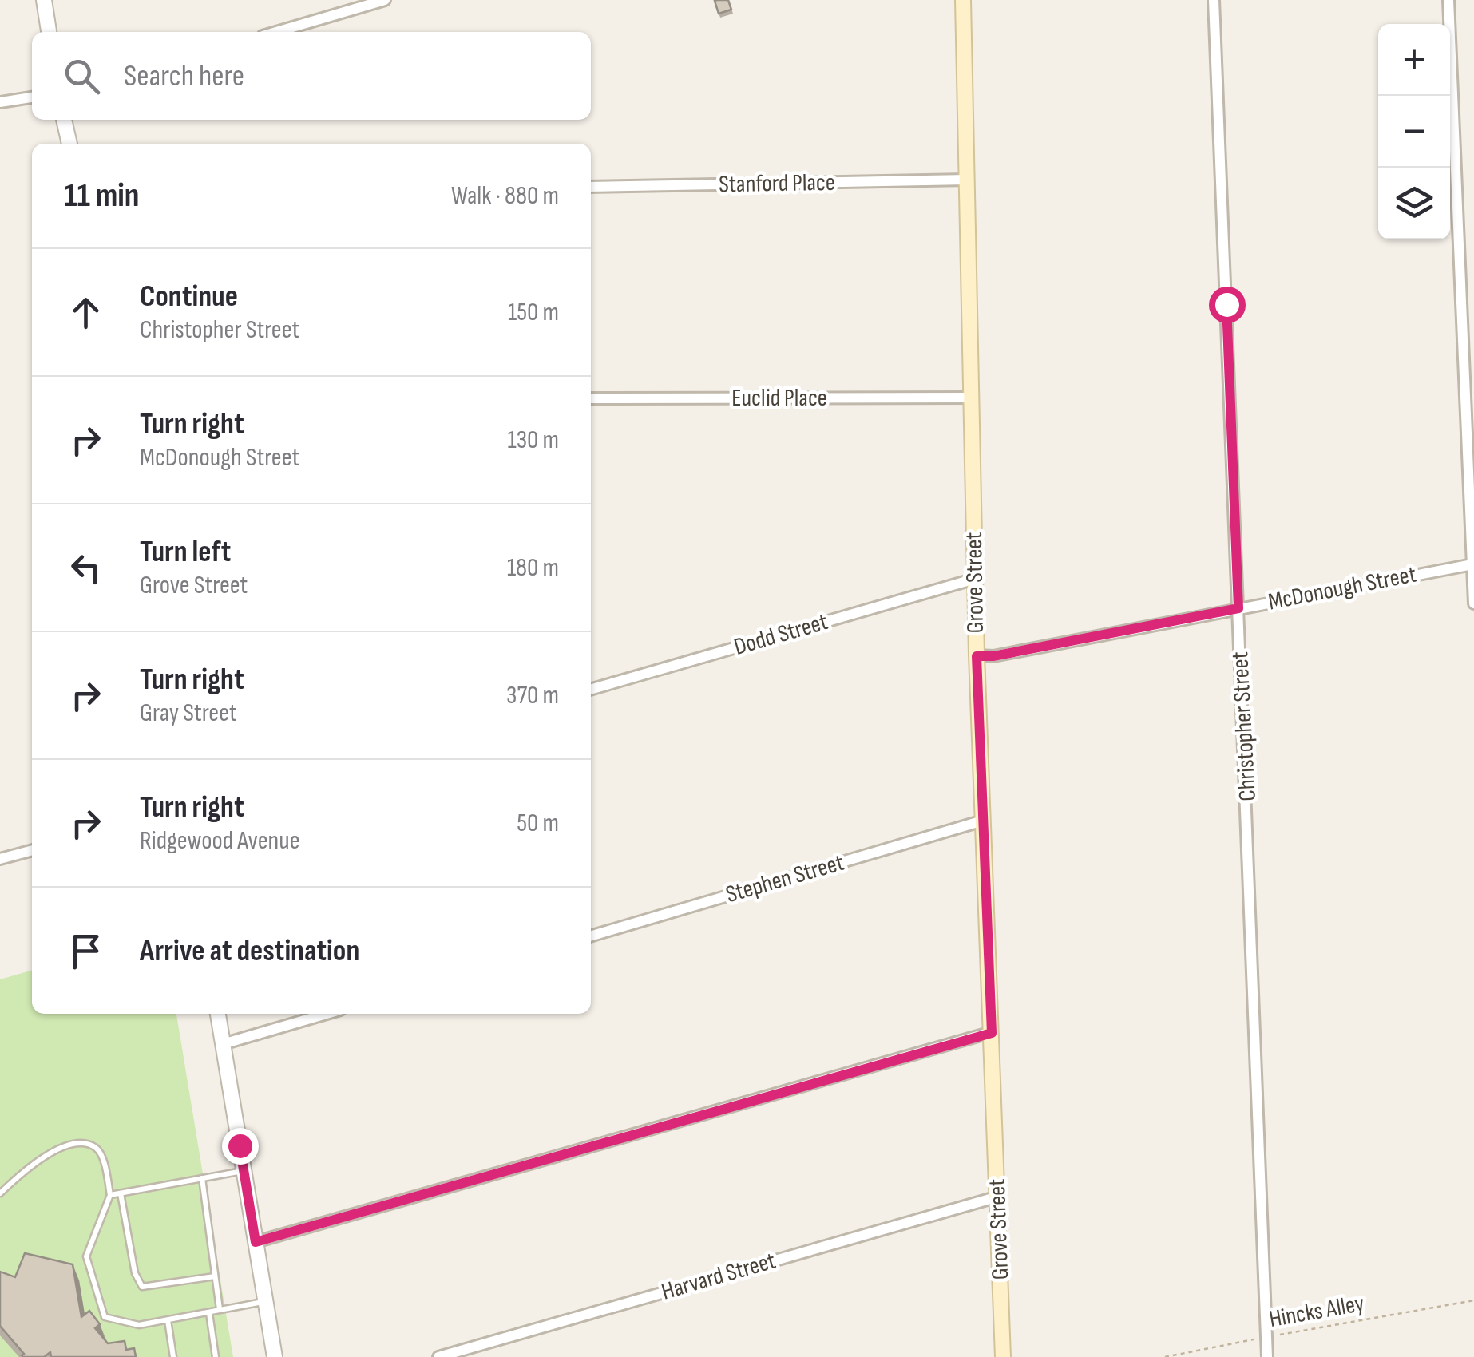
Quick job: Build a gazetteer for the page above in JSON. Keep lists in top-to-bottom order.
{
  "streets": {
    "main road": ["Grove Street"],
    "street": [
      "Stanford Place",
      "Euclid Place",
      "McDonough Street",
      "Dodd Street",
      "Christopher Street",
      "Stephen Street",
      "Harvard Street"
    ],
    "path": ["Hincks Alley"]
  },
  "crossings": [
    ["Stanford Place", "Grove Street"],
    ["Euclid Place", "Grove Street"],
    ["Grove Street", "McDonough Street"],
    ["Grove Street", "Dodd Street"],
    ["Grove Street", "Stephen Street"],
    ["Grove Street", "Harvard Street"],
    ["McDonough Street", "Christopher Street"],
    ["Christopher Street", "Hincks Alley"]
  ],
  "page": {
    "map_buttons": ["+", "−"],
    "search": "Search here",
    "heading": ["11 min", "Walk · 880 m"],
    "list": [
      ["Continue", "Christopher Street", "150 m"],
      ["Turn right", "McDonough Street", "130 m"],
      ["Turn left", "Grove Street", "180 m"],
      ["Turn right", "Gray Street", "370 m"],
      ["Turn right", "Ridgewood Avenue", "50 m"],
      "Arrive at destination"
    ]
  }
}
